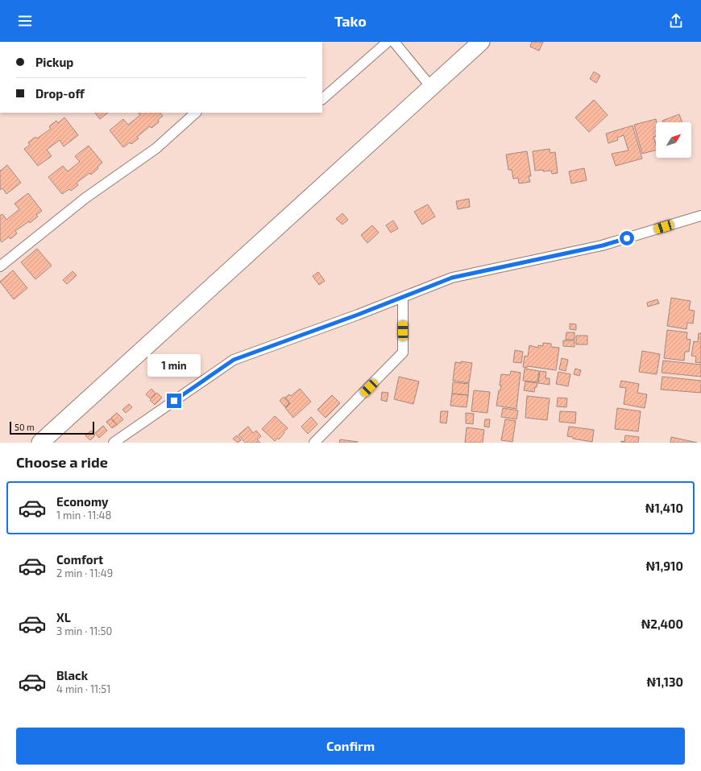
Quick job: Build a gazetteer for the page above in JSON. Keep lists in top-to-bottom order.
{
  "scale_bar": "50 m",
  "north": "top right",
  "page": {
    "header": "Tako",
    "banner": ["Pickup", "Drop-off"],
    "bubble": "1 min",
    "scale": "50 m",
    "heading": "Choose a ride",
    "list": [
      {
        "name": "Economy",
        "note": "1 min · 11:48",
        "value": "₦1,410"
      },
      {
        "name": "Comfort",
        "note": "2 min · 11:49",
        "value": "₦1,910"
      },
      {
        "name": "XL",
        "note": "3 min · 11:50",
        "value": "₦2,400"
      },
      {
        "name": "Black",
        "note": "4 min · 11:51",
        "value": "₦1,130"
      }
    ],
    "buttons": "Confirm"
  }
}
